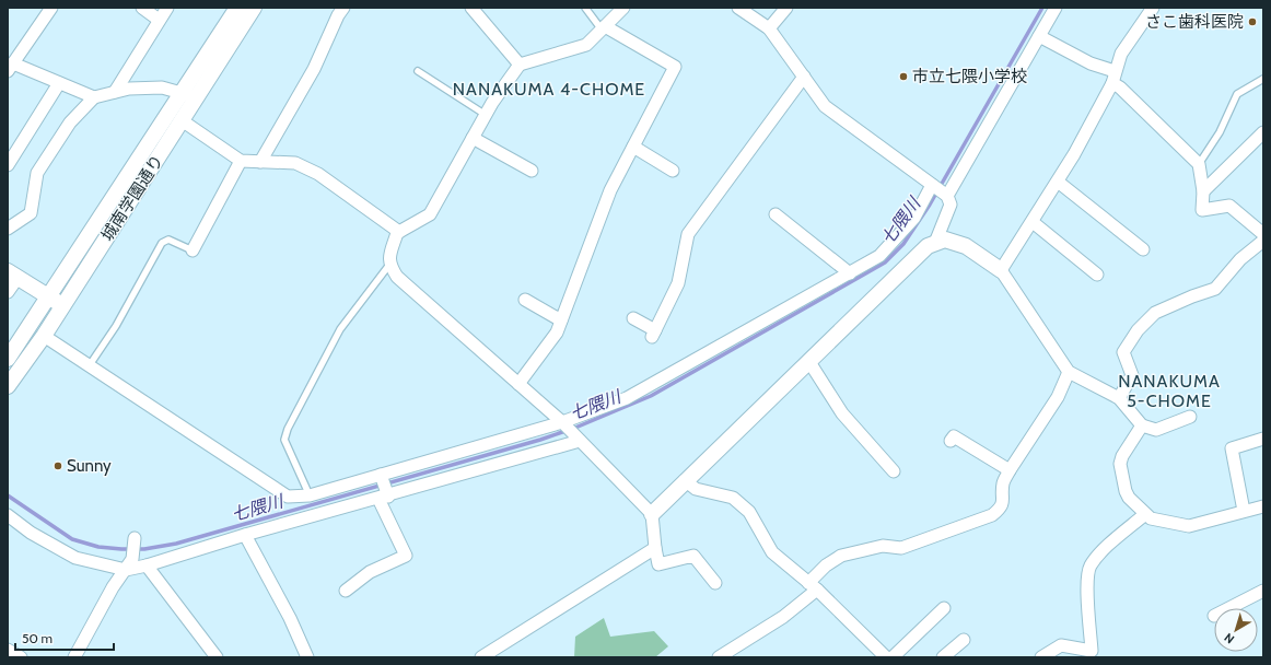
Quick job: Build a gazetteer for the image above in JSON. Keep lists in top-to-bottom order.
{
  "streets": {
    "street": ["城南学園通り"]
  },
  "districts": ["NANAKUMA 4-CHOME", "NANAKUMA 5-CHOME"],
  "water": ["七隈川"],
  "places": ["さこ歯科医院", "市立七隈小学校", "Sunny"],
  "scale_bar": "50 m",
  "north": "bottom left"
}
